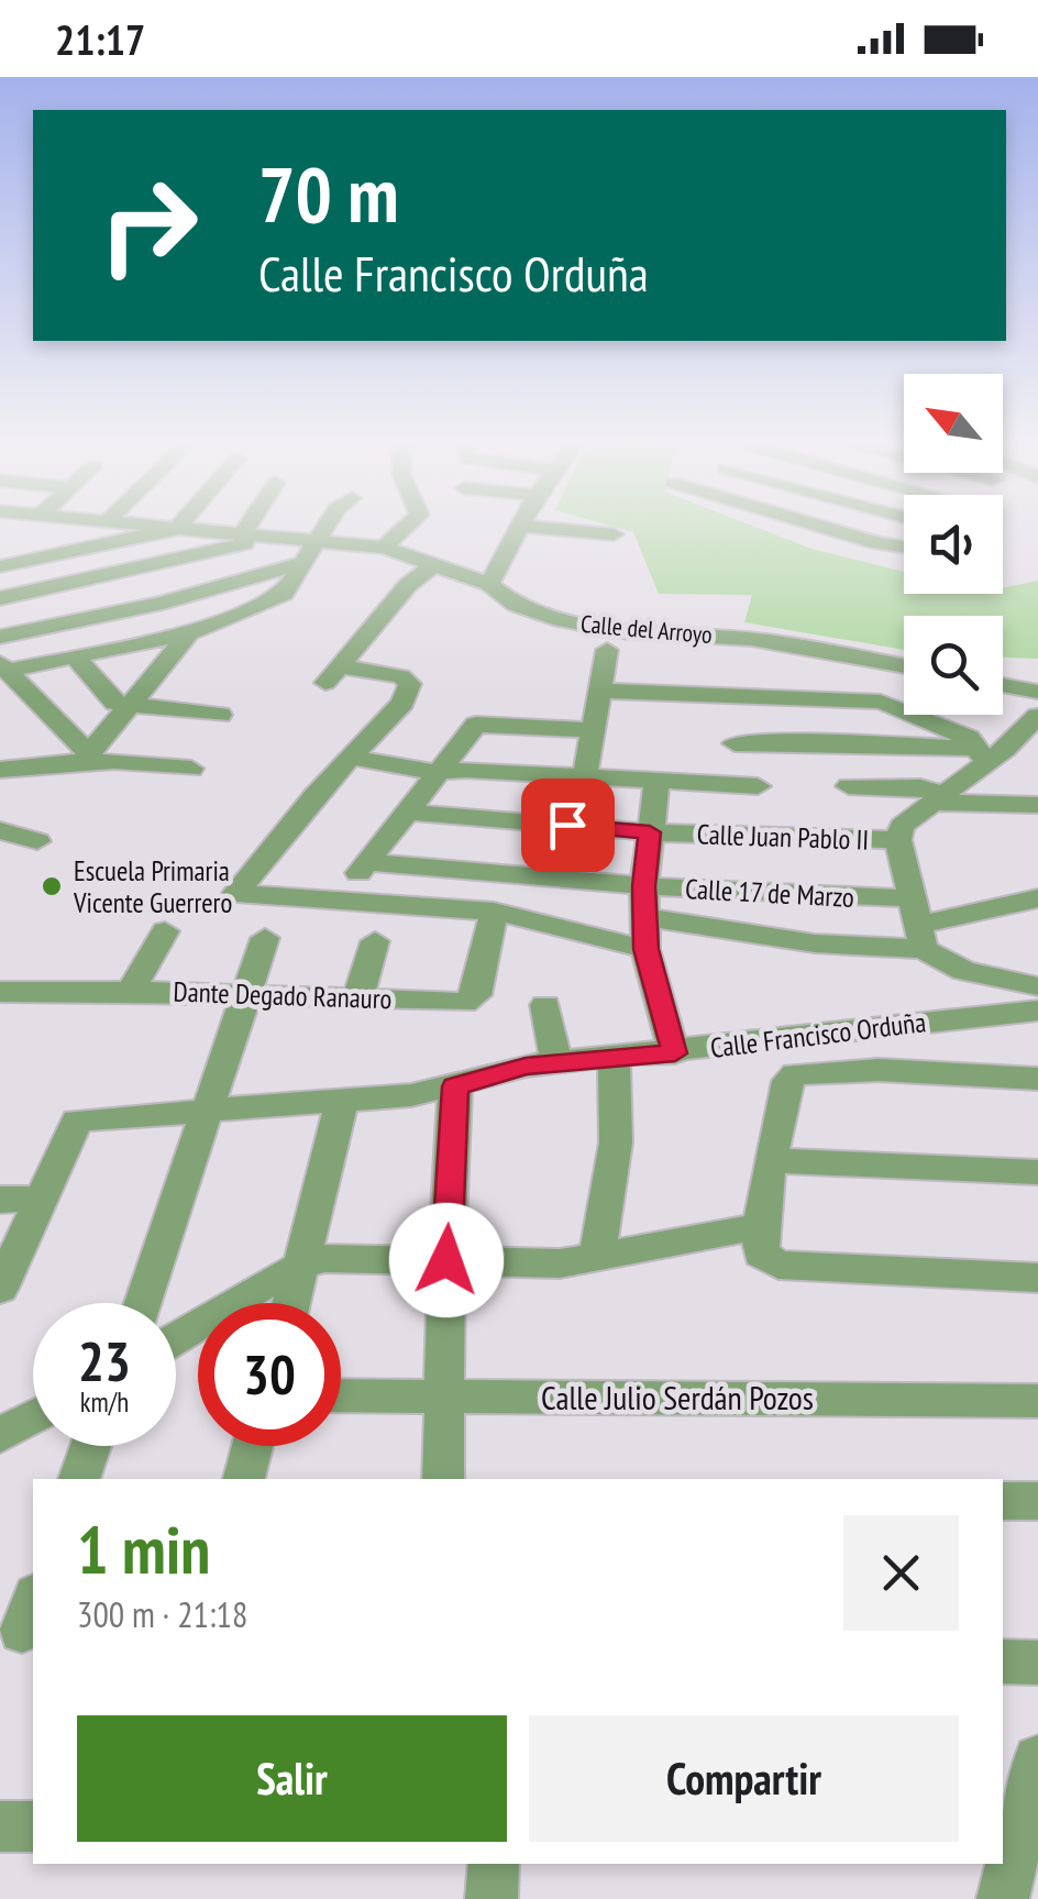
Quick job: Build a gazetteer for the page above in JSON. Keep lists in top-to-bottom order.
{
  "streets": {
    "street": [
      "Calle del Arroyo",
      "Calle Juan Pablo II",
      "Calle 17 de Marzo",
      "Dante Degado Ranauro",
      "Calle Francisco Orduña",
      "Calle Julio Serdán Pozos"
    ]
  },
  "places": ["Escuela Primaria Vicente Guerrero"],
  "north": "top left",
  "page": {
    "status": "21:17",
    "turn": ["70 m", "Calle Francisco Orduña"],
    "speed": "23 km/h",
    "limit": "30",
    "heading": ["1 min", "300 m · 21:18"],
    "buttons": ["Salir", "Compartir"]
  }
}
